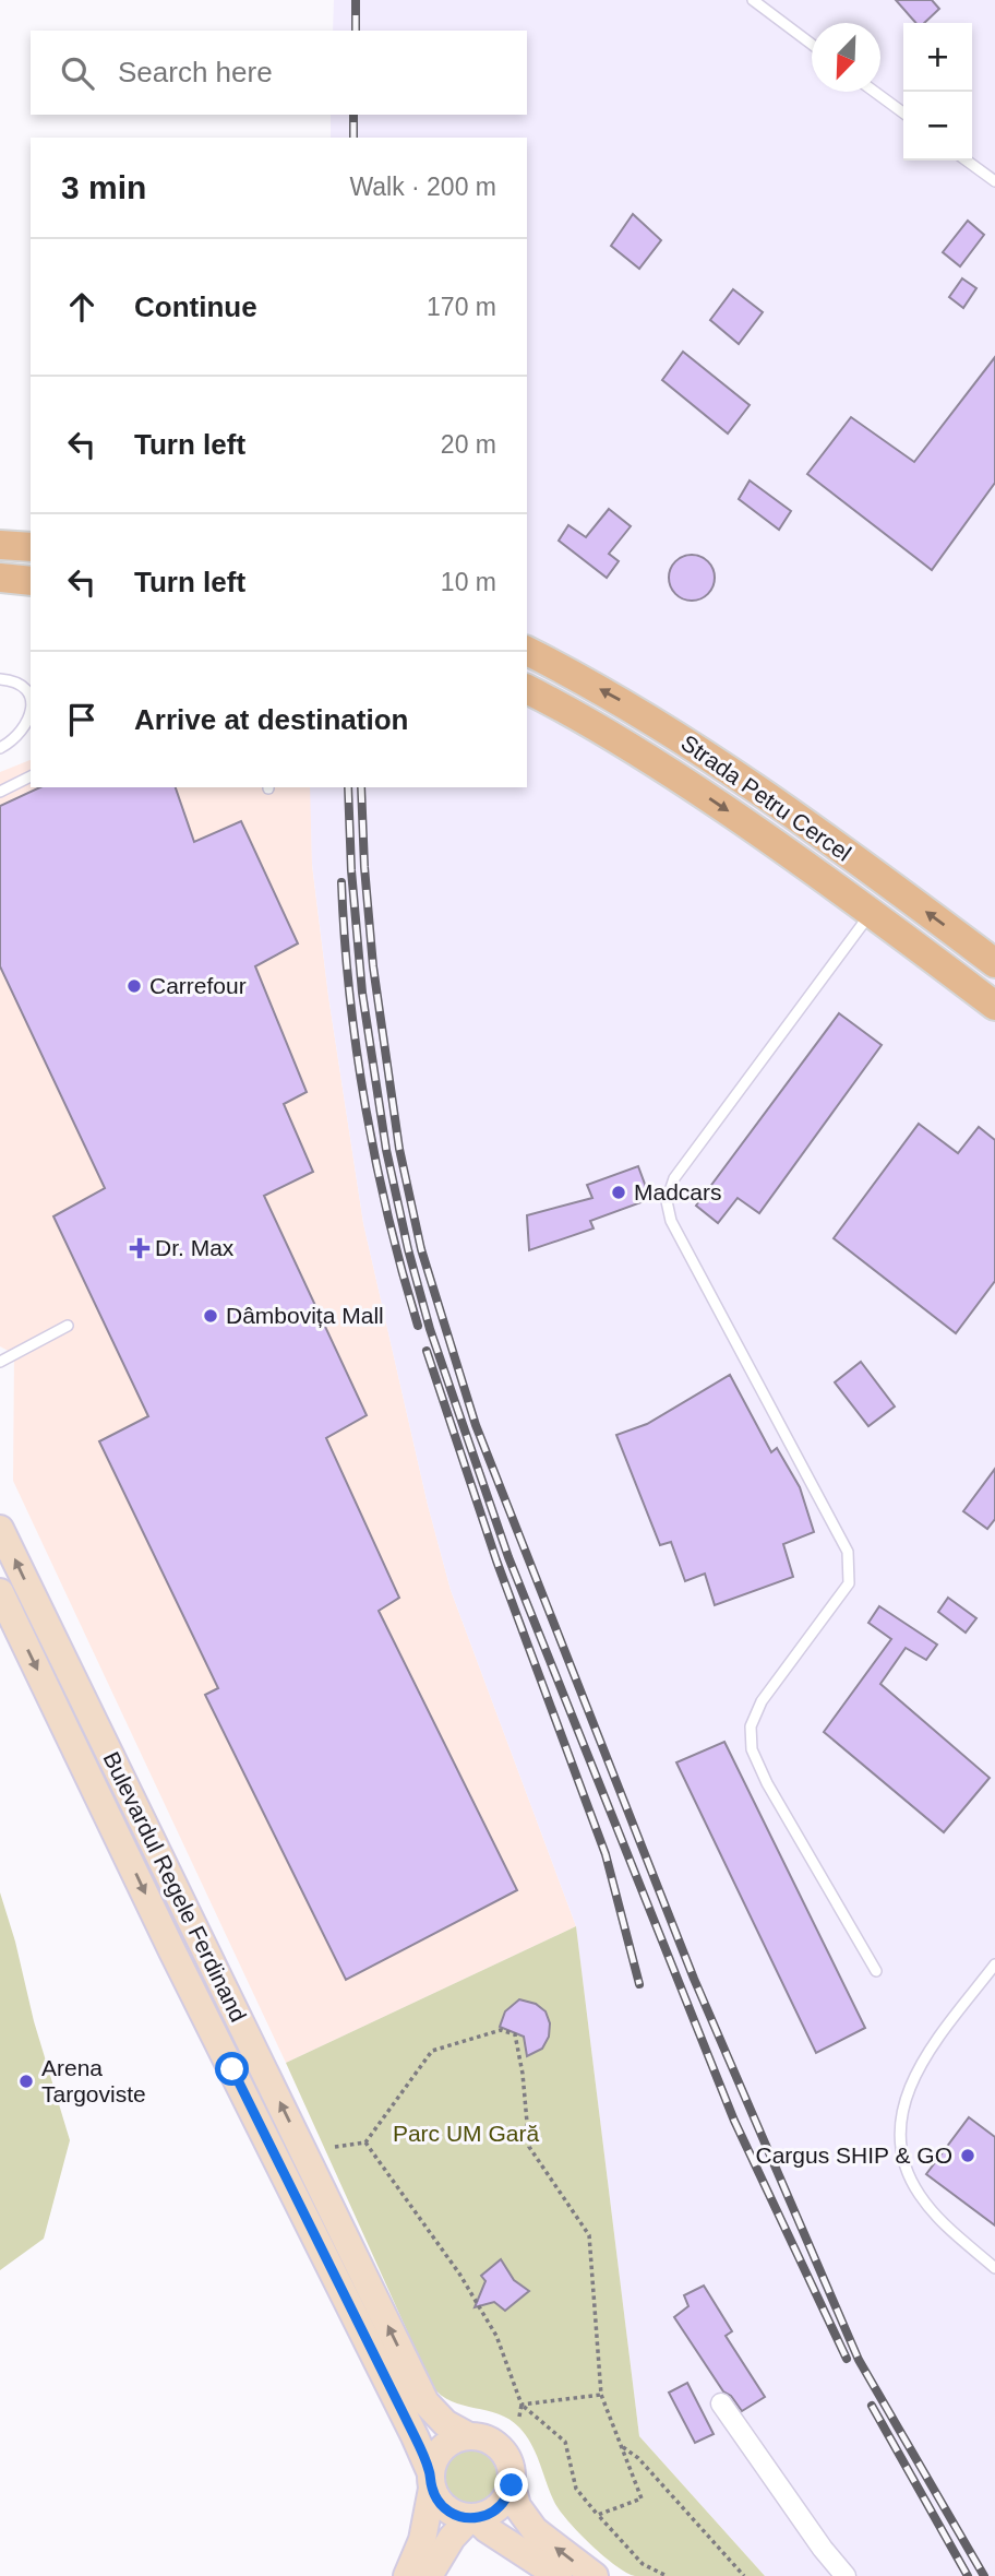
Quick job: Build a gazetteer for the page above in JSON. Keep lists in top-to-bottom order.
{
  "streets": {
    "main road": ["Strada Petru Cercel", "Bulevardul Regele Ferdinand"]
  },
  "parks": ["Parc UM Gară"],
  "places": {
    "other": [
      "Carrefour",
      "Madcars",
      "Dâmbovița Mall",
      "Arena Targoviste",
      "Cargus SHIP & GO"
    ],
    "health": ["Dr. Max"]
  },
  "north": "bottom left",
  "page": {
    "map_buttons": ["+", "−"],
    "search": "Search here",
    "heading": ["3 min", "Walk · 200 m"],
    "list": [
      ["Continue", "170 m"],
      ["Turn left", "20 m"],
      ["Turn left", "10 m"],
      "Arrive at destination"
    ]
  }
}
